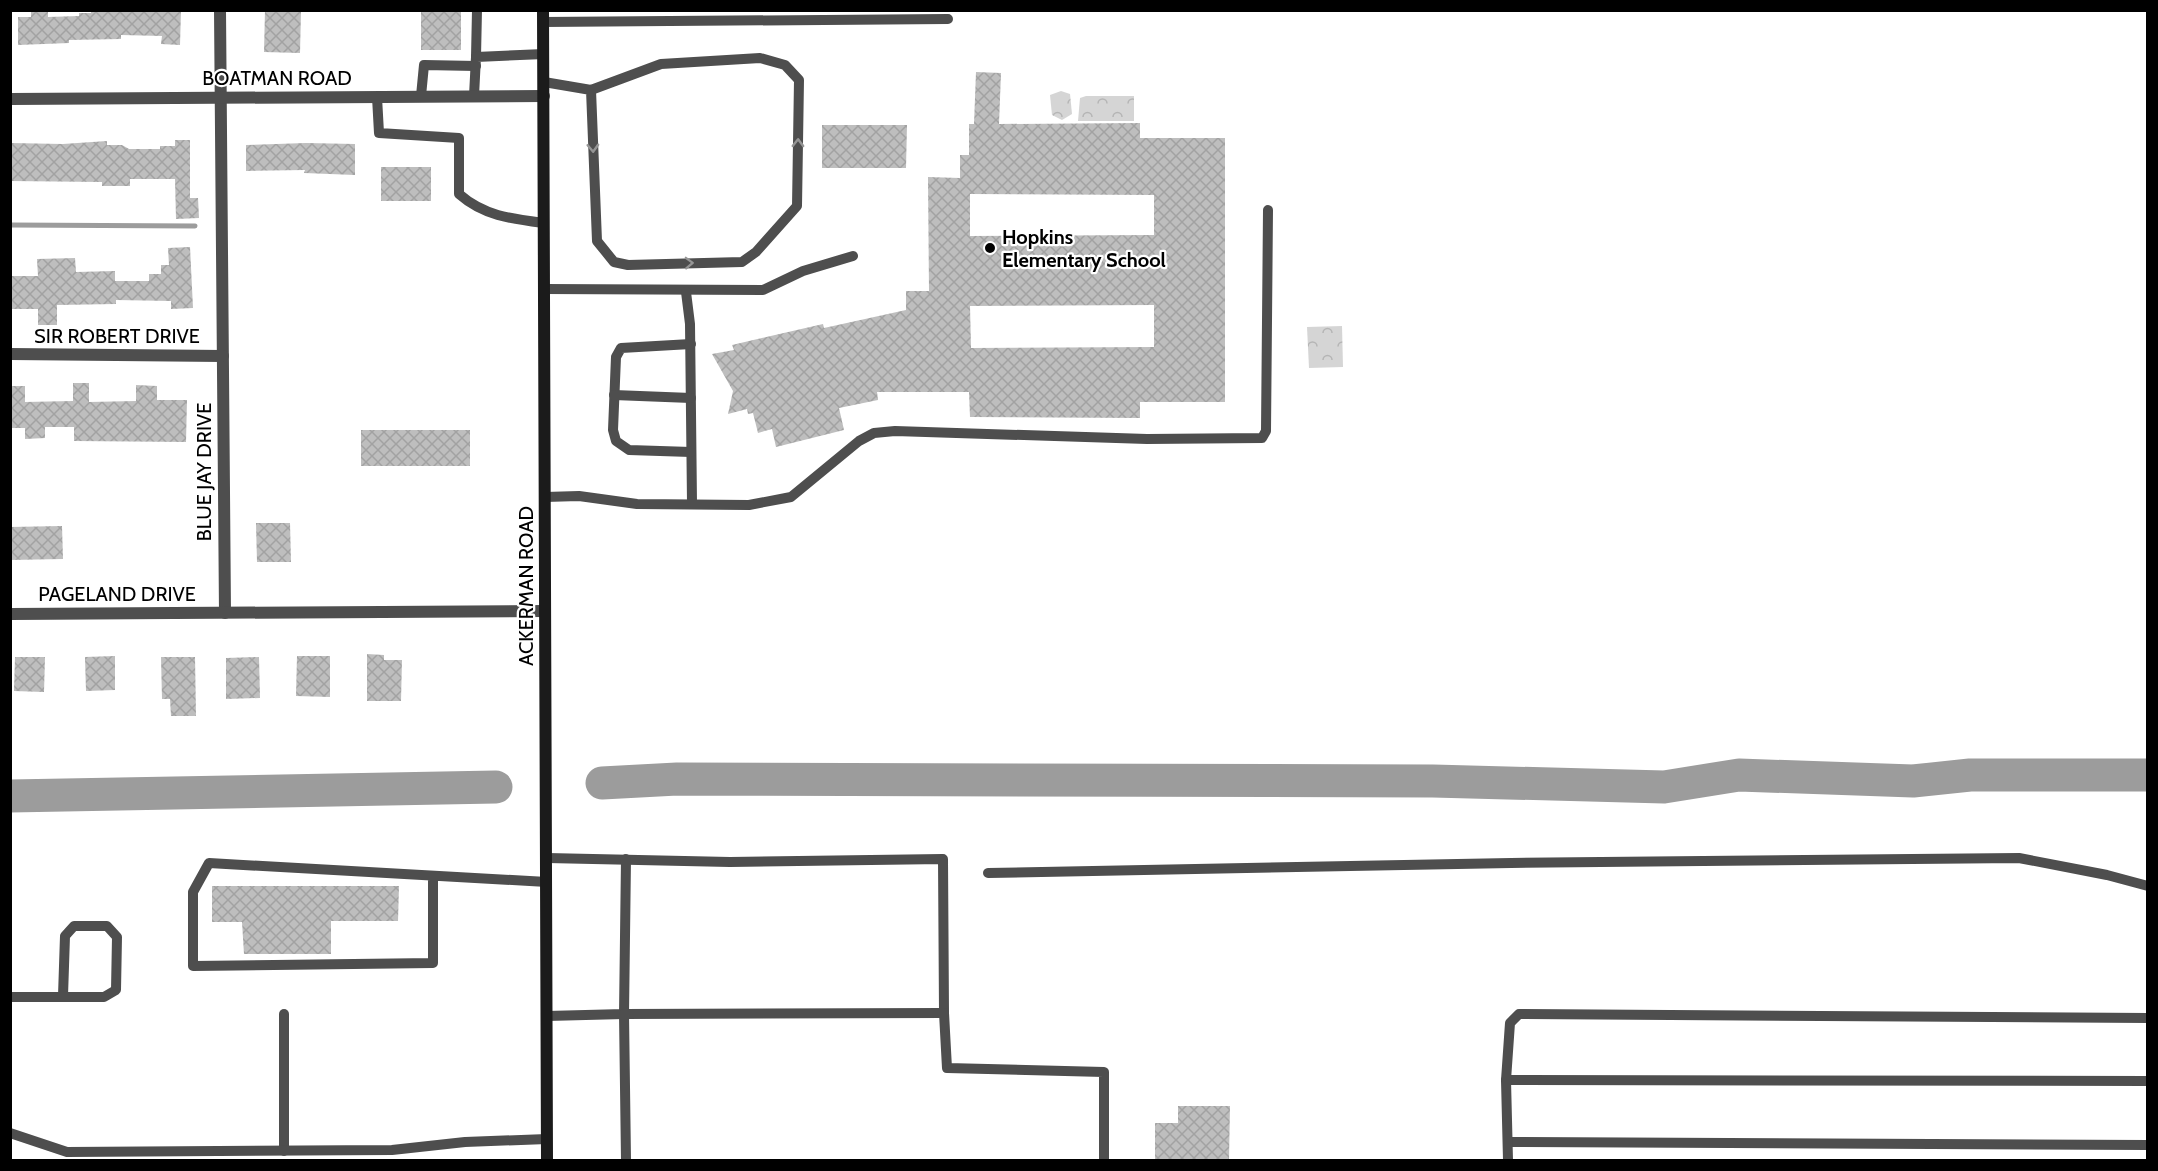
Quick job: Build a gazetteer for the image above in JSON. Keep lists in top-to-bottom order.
{
  "streets": {
    "street": [
      "BOATMAN ROAD",
      "SIR ROBERT DRIVE",
      "BLUE JAY DRIVE",
      "ACKERMAN ROAD",
      "PAGELAND DRIVE"
    ]
  },
  "crossings": [
    ["BOATMAN ROAD", "BLUE JAY DRIVE"],
    ["BOATMAN ROAD", "ACKERMAN ROAD"],
    ["SIR ROBERT DRIVE", "BLUE JAY DRIVE"],
    ["BLUE JAY DRIVE", "PAGELAND DRIVE"]
  ],
  "places": ["Hopkins Elementary School"]
}
